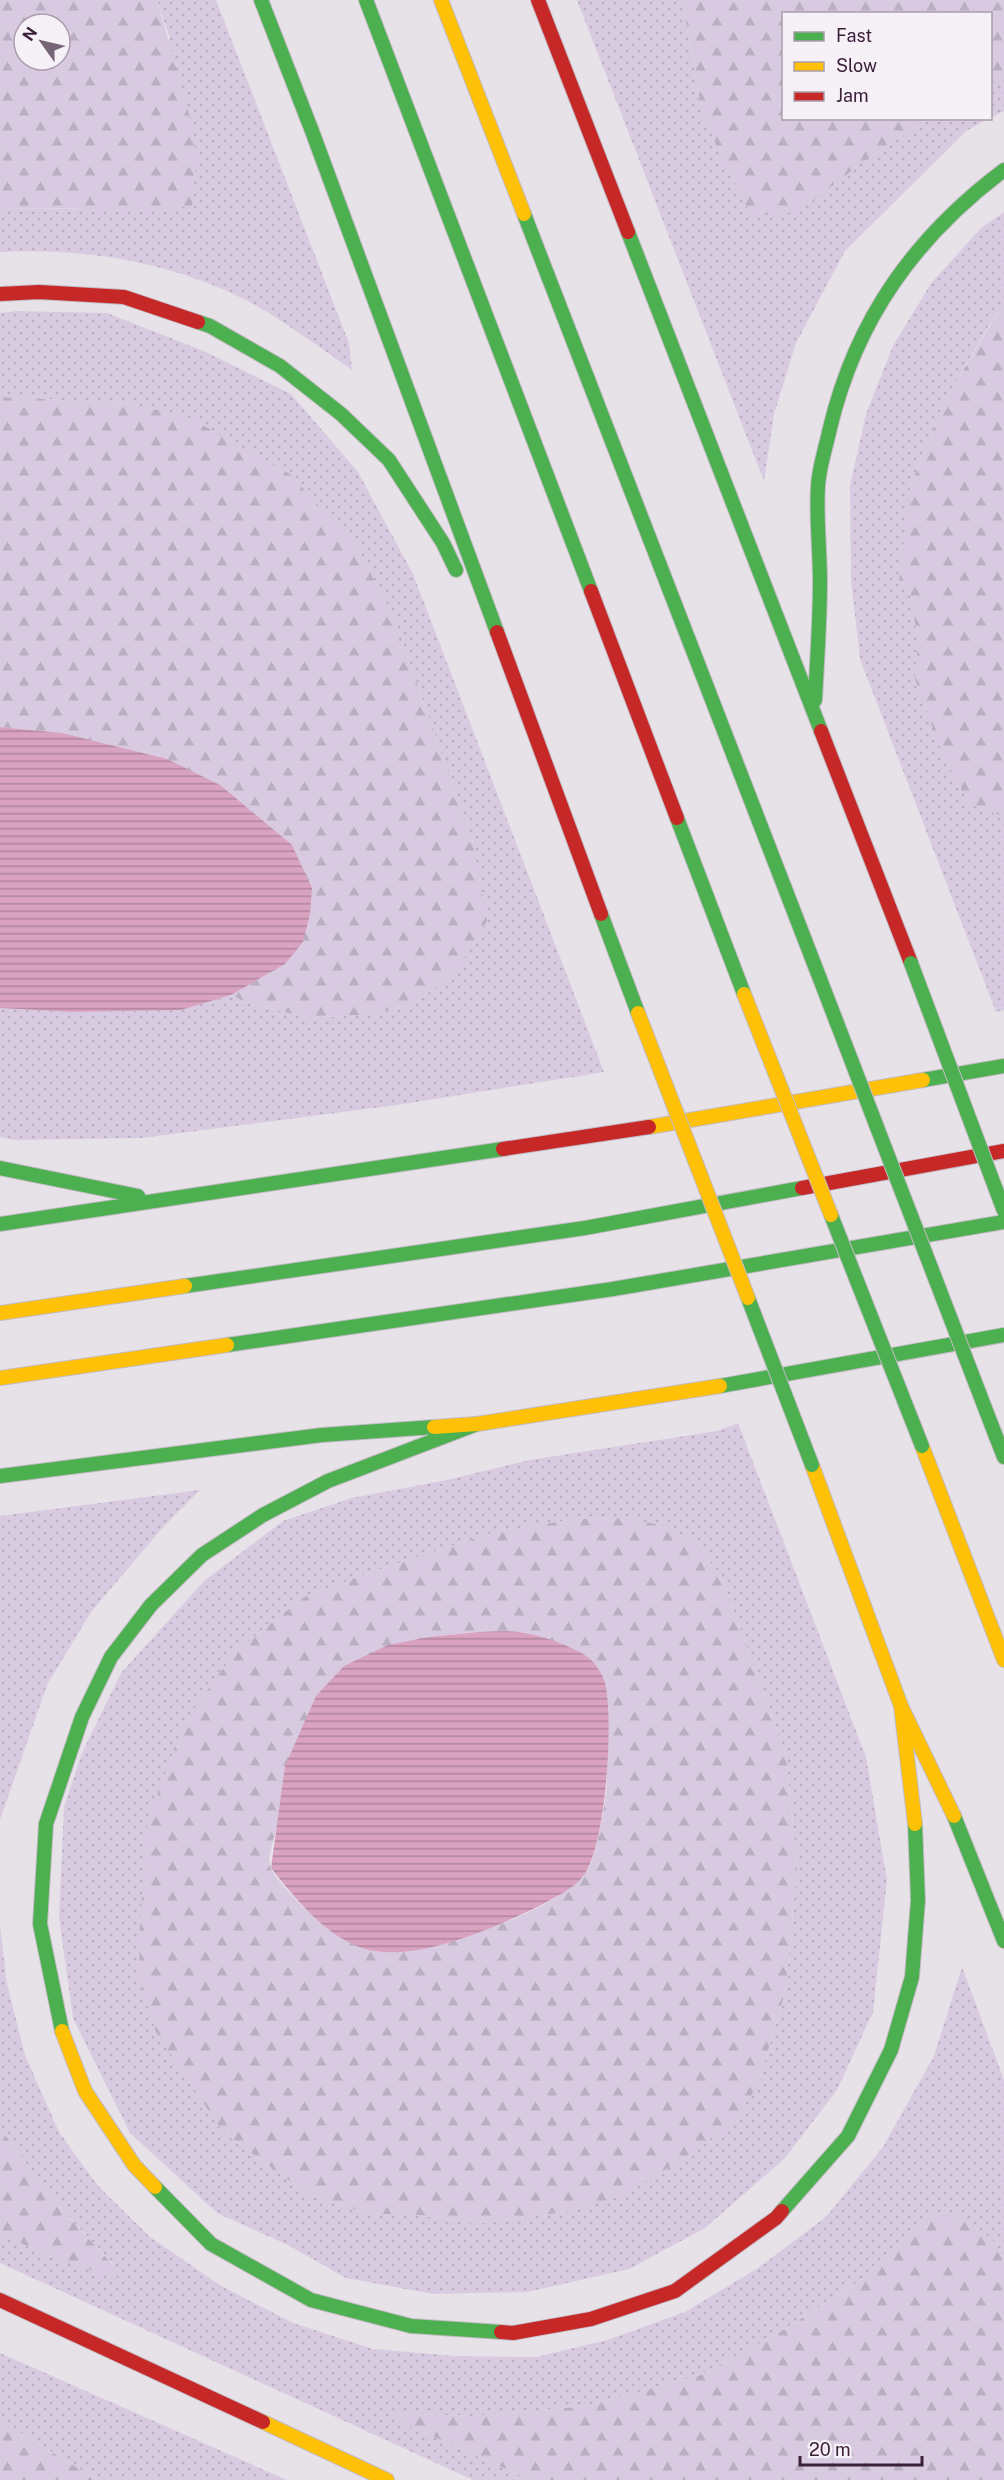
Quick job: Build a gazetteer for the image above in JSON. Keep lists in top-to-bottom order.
{
  "legend": ["Fast", "Slow", "Jam"],
  "scale_bar": "20 m",
  "north": "top left"
}
